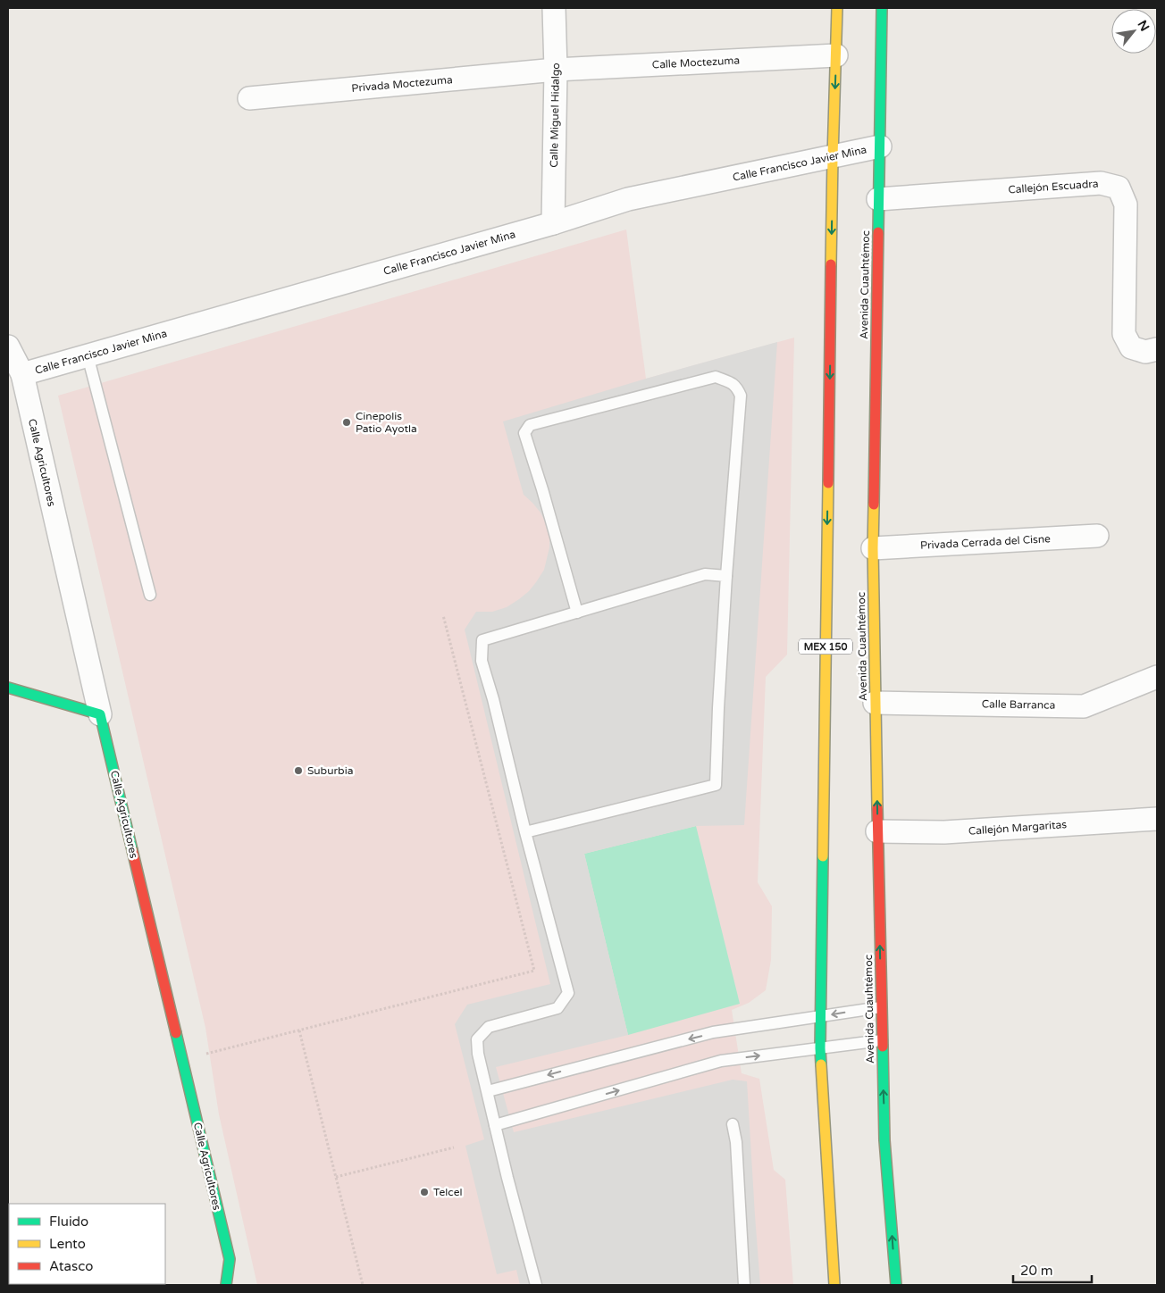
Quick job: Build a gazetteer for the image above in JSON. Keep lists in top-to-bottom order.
{
  "streets": {
    "main road": ["Avenida Cuauhtémoc", "Calle Agricultores", "MEX 150"],
    "street": [
      "Calle Moctezuma",
      "Privada Moctezuma",
      "Calle Miguel Hidalgo",
      "Calle Francisco Javier Mina",
      "Callejón Escuadra",
      "Privada Cerrada del Cisne",
      "Calle Barranca",
      "Callejón Margaritas"
    ]
  },
  "crossings": [
    ["Calle Moctezuma", "Privada Moctezuma"],
    ["Calle Moctezuma", "Calle Miguel Hidalgo"],
    ["Calle Moctezuma", "MEX 150"],
    ["Privada Moctezuma", "Calle Miguel Hidalgo"],
    ["Calle Miguel Hidalgo", "Calle Francisco Javier Mina"],
    ["Calle Francisco Javier Mina", "Avenida Cuauhtémoc"],
    ["Calle Francisco Javier Mina", "Calle Agricultores"],
    ["Calle Francisco Javier Mina", "MEX 150"],
    ["Callejón Escuadra", "Avenida Cuauhtémoc"],
    ["Avenida Cuauhtémoc", "Privada Cerrada del Cisne"],
    ["Avenida Cuauhtémoc", "Calle Barranca"],
    ["Avenida Cuauhtémoc", "Callejón Margaritas"]
  ],
  "places": ["Cinepolis Patio Ayotla", "Suburbia", "Telcel"],
  "legend": ["Fluido", "Lento", "Atasco"],
  "scale_bar": "20 m",
  "north": "top right"
}
